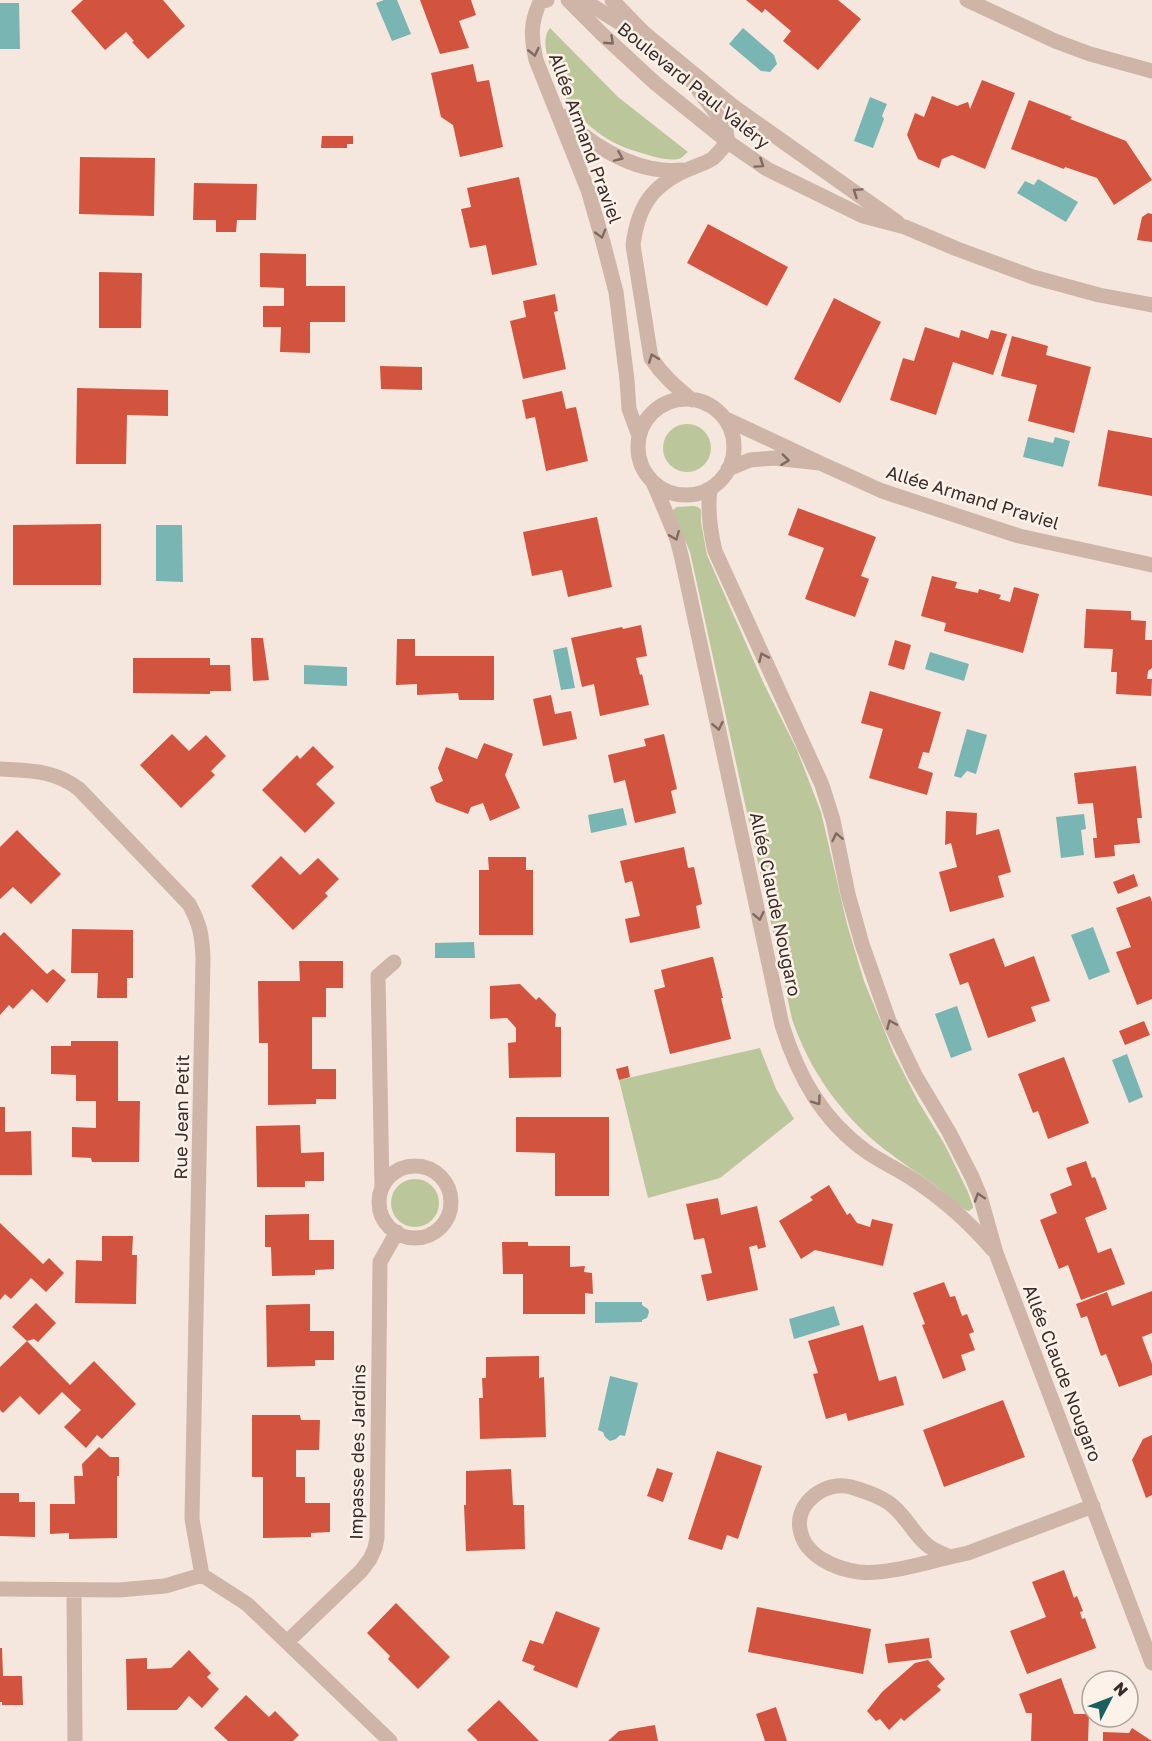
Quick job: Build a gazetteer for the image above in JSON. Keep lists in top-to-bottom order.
{
  "streets": {
    "street": [
      "Boulevard Paul Valéry",
      "Allée Armand Praviel",
      "Allée Claude Nougaro",
      "Rue Jean Petit",
      "Impasse des Jardins"
    ]
  },
  "crossings": [
    ["Boulevard Paul Valéry", "Allée Armand Praviel"],
    ["Allée Armand Praviel", "Allée Claude Nougaro"]
  ],
  "north": "top right"
}
